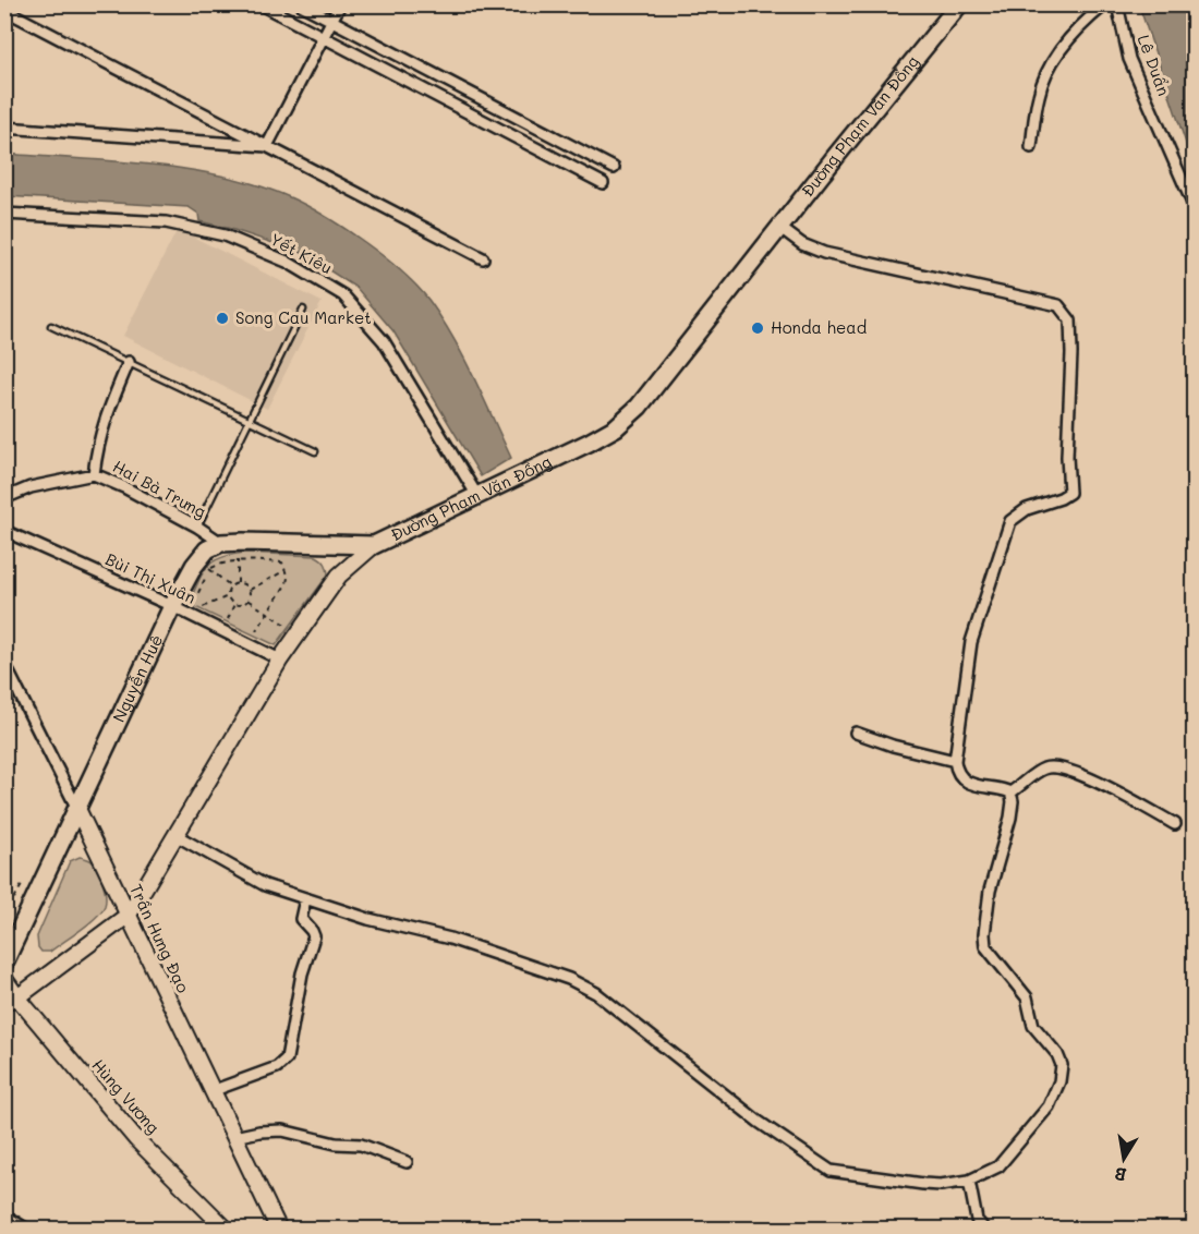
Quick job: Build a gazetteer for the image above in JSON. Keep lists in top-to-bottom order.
{
  "streets": {
    "main road": ["Đường Phạm Văn Đồng", "Nguyễn Huệ"],
    "street": [
      "Lê Duẩn",
      "Yết Kiêu",
      "Hai Bà Trưng",
      "Bùi Thị Xuân",
      "Trần Hưng Đạo",
      "Hùng Vương"
    ]
  },
  "crossings": [
    ["Đường Phạm Văn Đồng", "Yết Kiêu"],
    ["Đường Phạm Văn Đồng", "Bùi Thị Xuân"],
    ["Đường Phạm Văn Đồng", "Trần Hưng Đạo"],
    ["Đường Phạm Văn Đồng", "Hùng Vương"],
    ["Hai Bà Trưng", "Nguyễn Huệ"],
    ["Bùi Thị Xuân", "Nguyễn Huệ"],
    ["Nguyễn Huệ", "Trần Hưng Đạo"]
  ],
  "places": ["Song Cau Market", "Honda head"],
  "north": "bottom"
}
